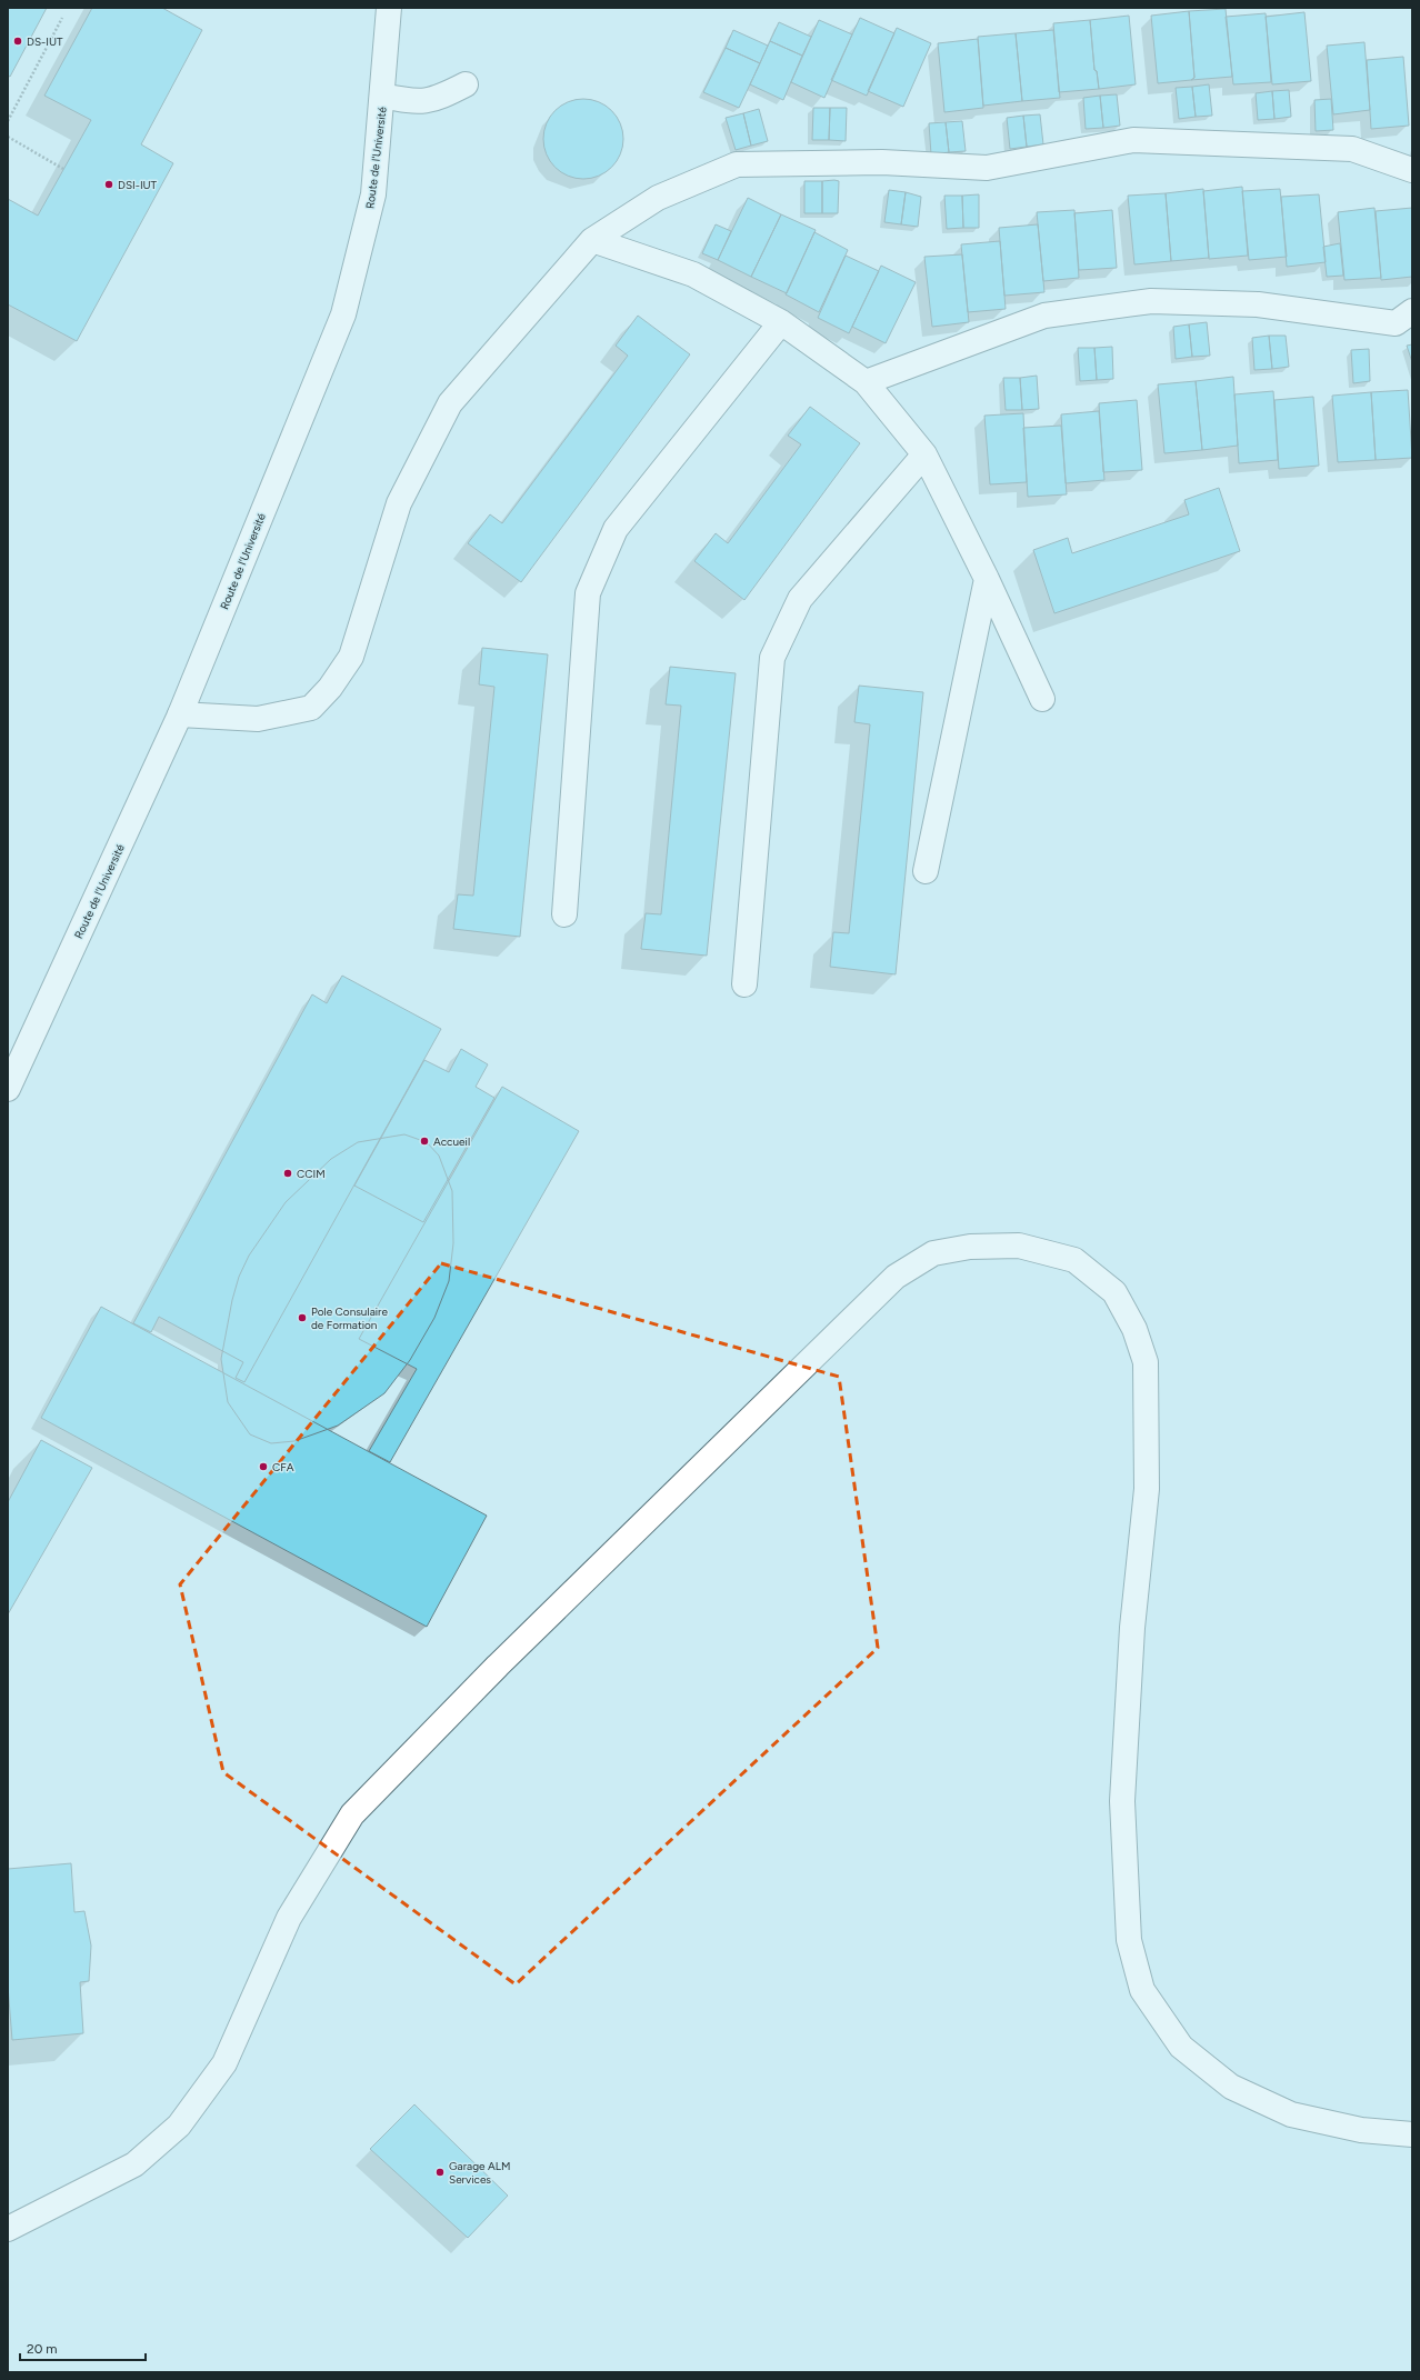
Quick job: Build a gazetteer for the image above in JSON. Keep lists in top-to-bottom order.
{
  "streets": {
    "street": ["Route de l'Université"]
  },
  "places": [
    "DS-IUT",
    "DSI-IUT",
    "Accueil",
    "CCIM",
    "Pole Consulaire de Formation",
    "CFA",
    "Garage ALM Services"
  ],
  "scale_bar": "20 m"
}
